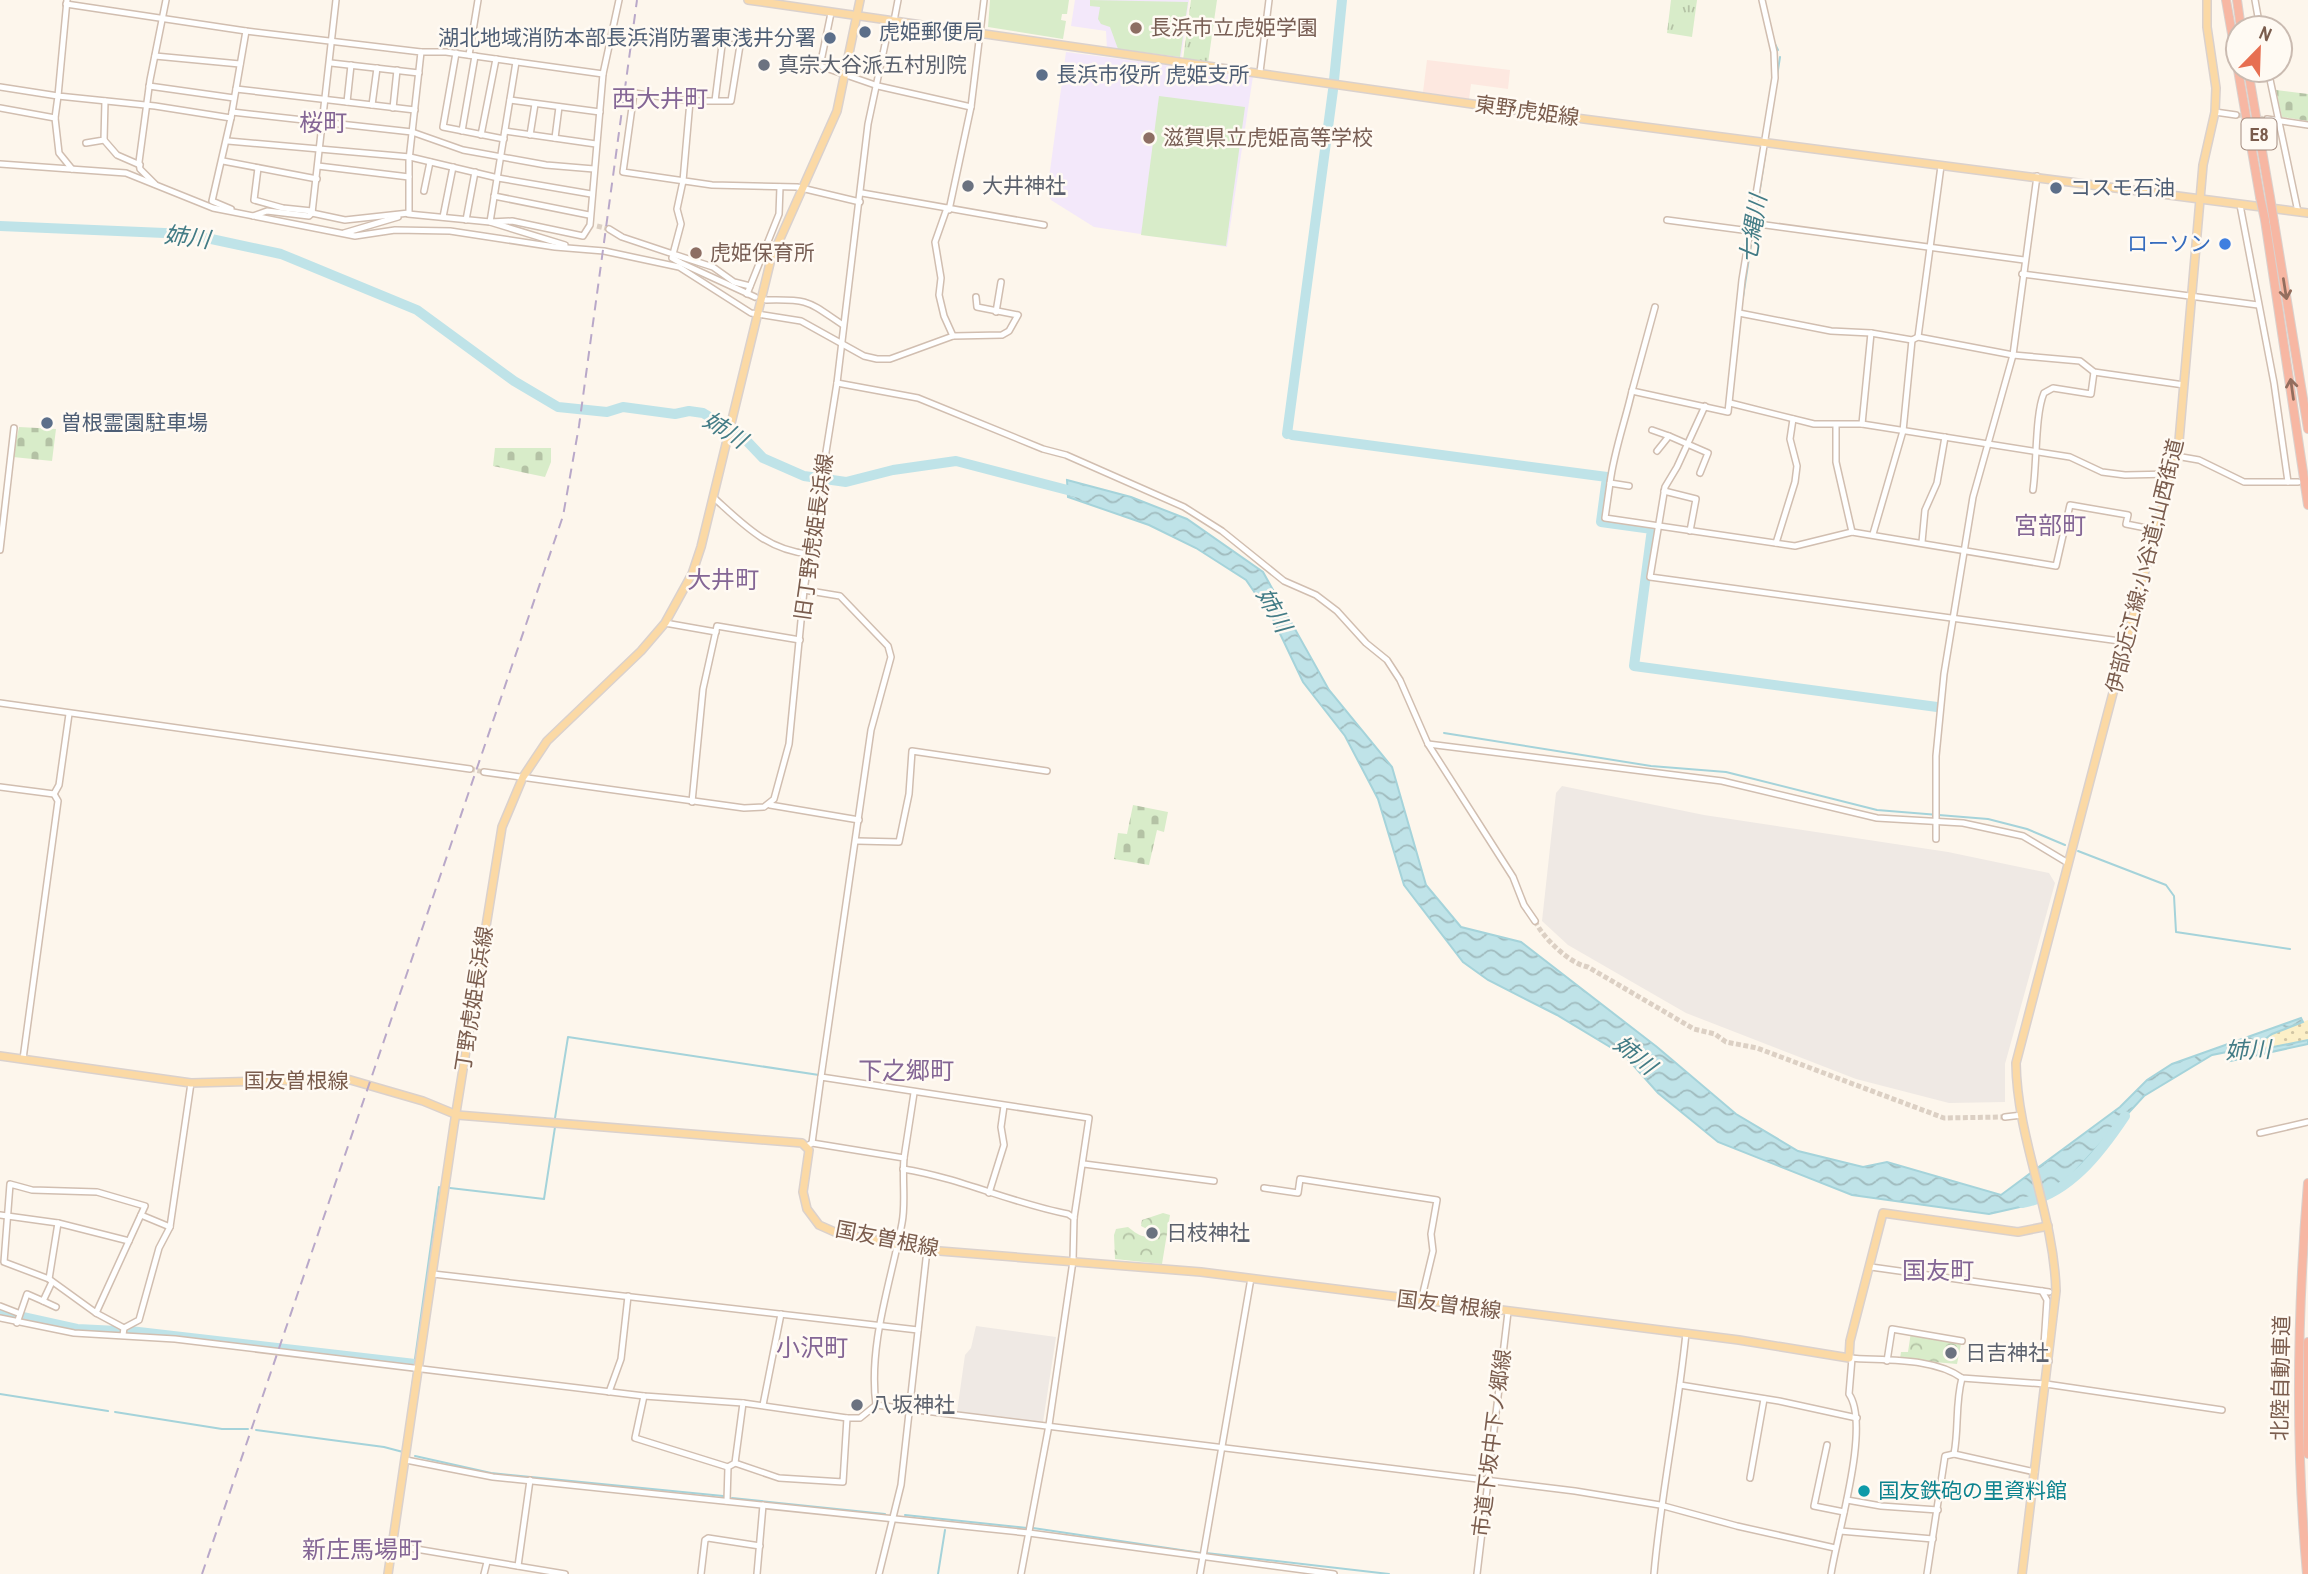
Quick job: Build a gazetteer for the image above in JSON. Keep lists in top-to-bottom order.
{
  "streets": {
    "highway": ["E8", "北陸自動車道"],
    "main road": [
      "東野虎姫線",
      "伊部近江線;小谷道;山西街道",
      "丁野虎姫長浜線",
      "国友曽根線"
    ],
    "street": ["旧丁野虎姫長浜線", "市道下坂中下ノ郷線"]
  },
  "crossings": [
    ["東野虎姫線", "旧丁野虎姫長浜線"],
    ["東野虎姫線", "伊部近江線;小谷道;山西街道"],
    ["丁野虎姫長浜線", "国友曽根線"],
    ["国友曽根線", "市道下坂中下ノ郷線"]
  ],
  "districts": [
    "西大井町",
    "桜町",
    "宮部町",
    "大井町",
    "下之郷町",
    "国友町",
    "小沢町",
    "新庄馬場町"
  ],
  "water": ["七縄川", "姉川"],
  "places": [
    "長浜市立虎姫学園",
    "虎姫郵便局",
    "湖北地域消防本部長浜消防署東浅井分署",
    "真宗大谷派五村別院",
    "長浜市役所 虎姫支所",
    "滋賀県立虎姫高等学校",
    "大井神社",
    "コスモ石油",
    "ローソン",
    "虎姫保育所",
    "曽根霊園駐車場",
    "日枝神社",
    "日吉神社",
    "八坂神社",
    "国友鉄砲の里資料館"
  ],
  "north": "top right"
}
